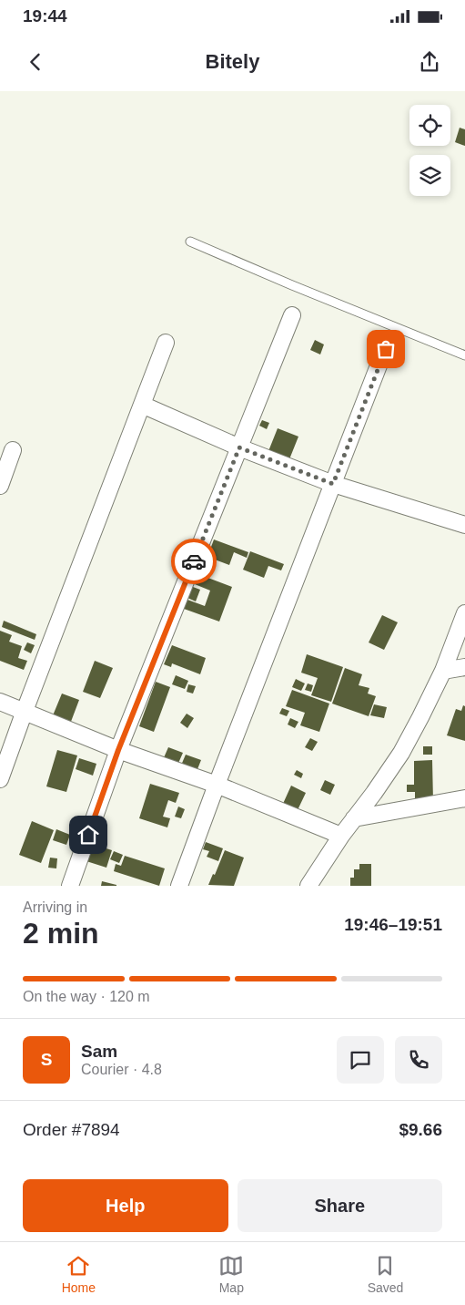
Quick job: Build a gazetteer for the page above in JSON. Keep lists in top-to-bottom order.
{
  "page": {
    "status": "19:44",
    "header": "Bitely",
    "heading": ["2 min", "Arriving in", "19:46–19:51"],
    "panel": [
      "Sam",
      "Courier · 4.8",
      "Order #7894",
      "$9.66"
    ],
    "bar": "On the way · 120 m",
    "round": "S",
    "buttons": ["Help", "Share"],
    "tabs": ["Home", "Map", "Saved"]
  }
}
